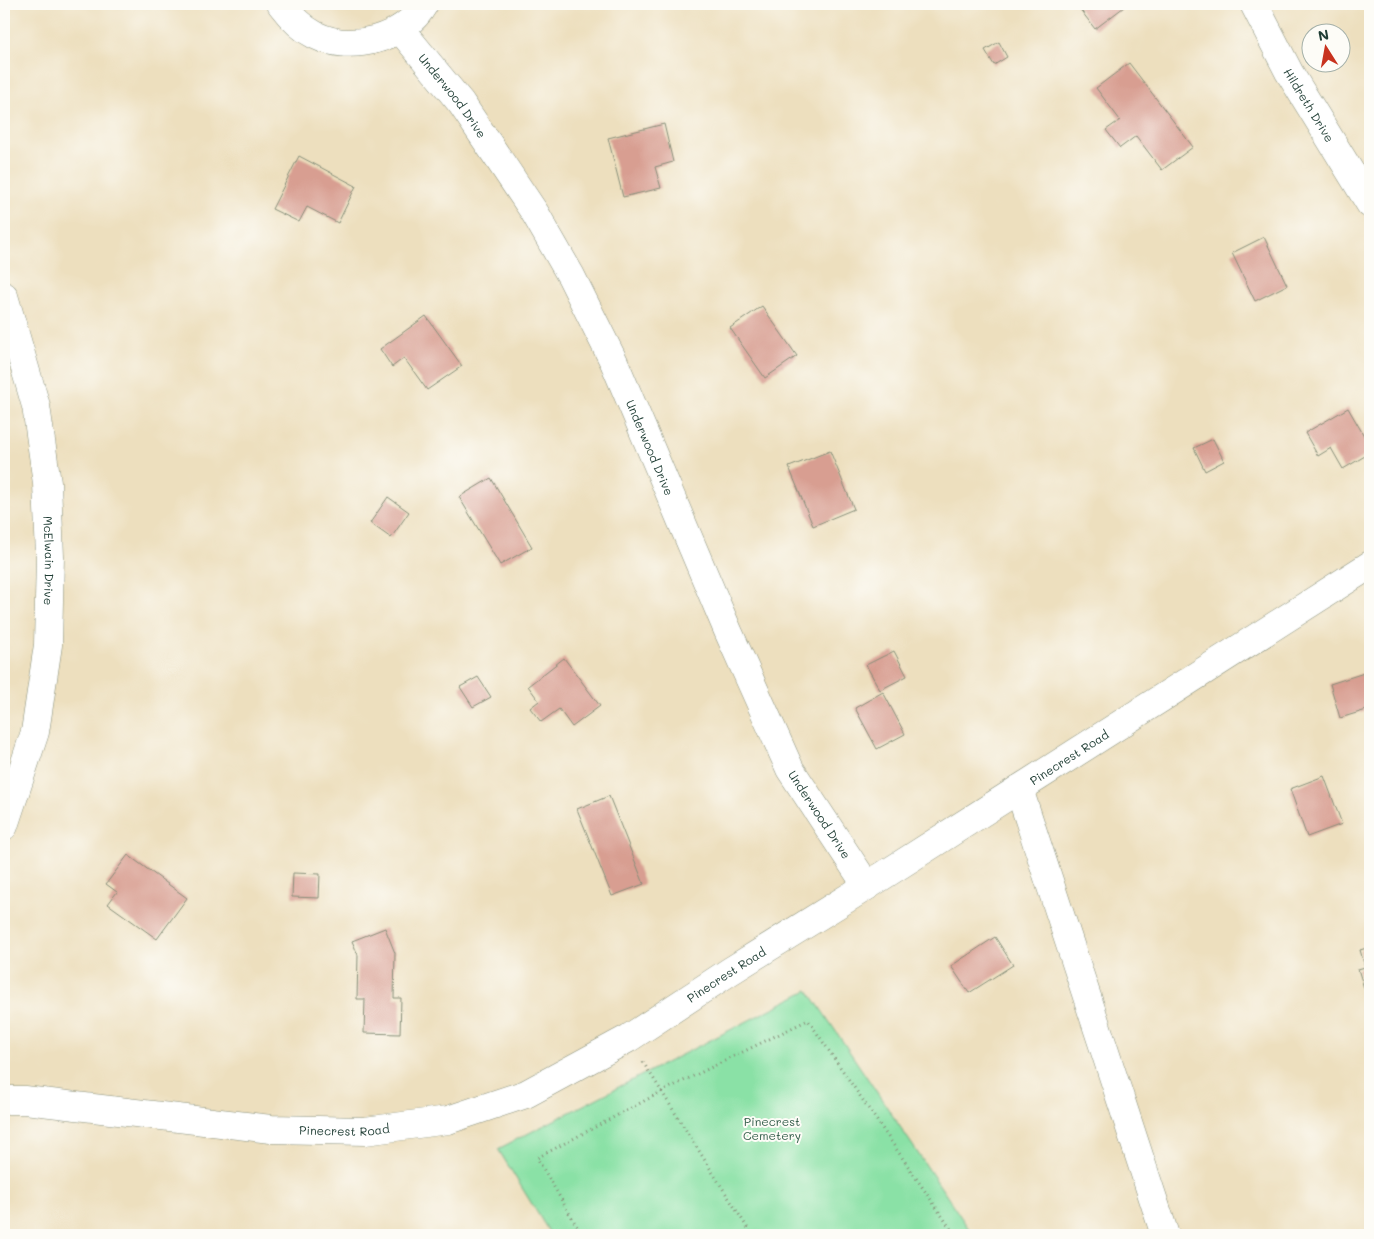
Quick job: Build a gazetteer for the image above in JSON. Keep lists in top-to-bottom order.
{
  "streets": {
    "street": [
      "Underwood Drive",
      "Hildreth Drive",
      "McElwain Drive",
      "Pinecrest Road"
    ]
  },
  "crossings": [
    ["Underwood Drive", "Pinecrest Road"]
  ],
  "parks": ["Pinecrest Cemetery"],
  "north": "top"
}
